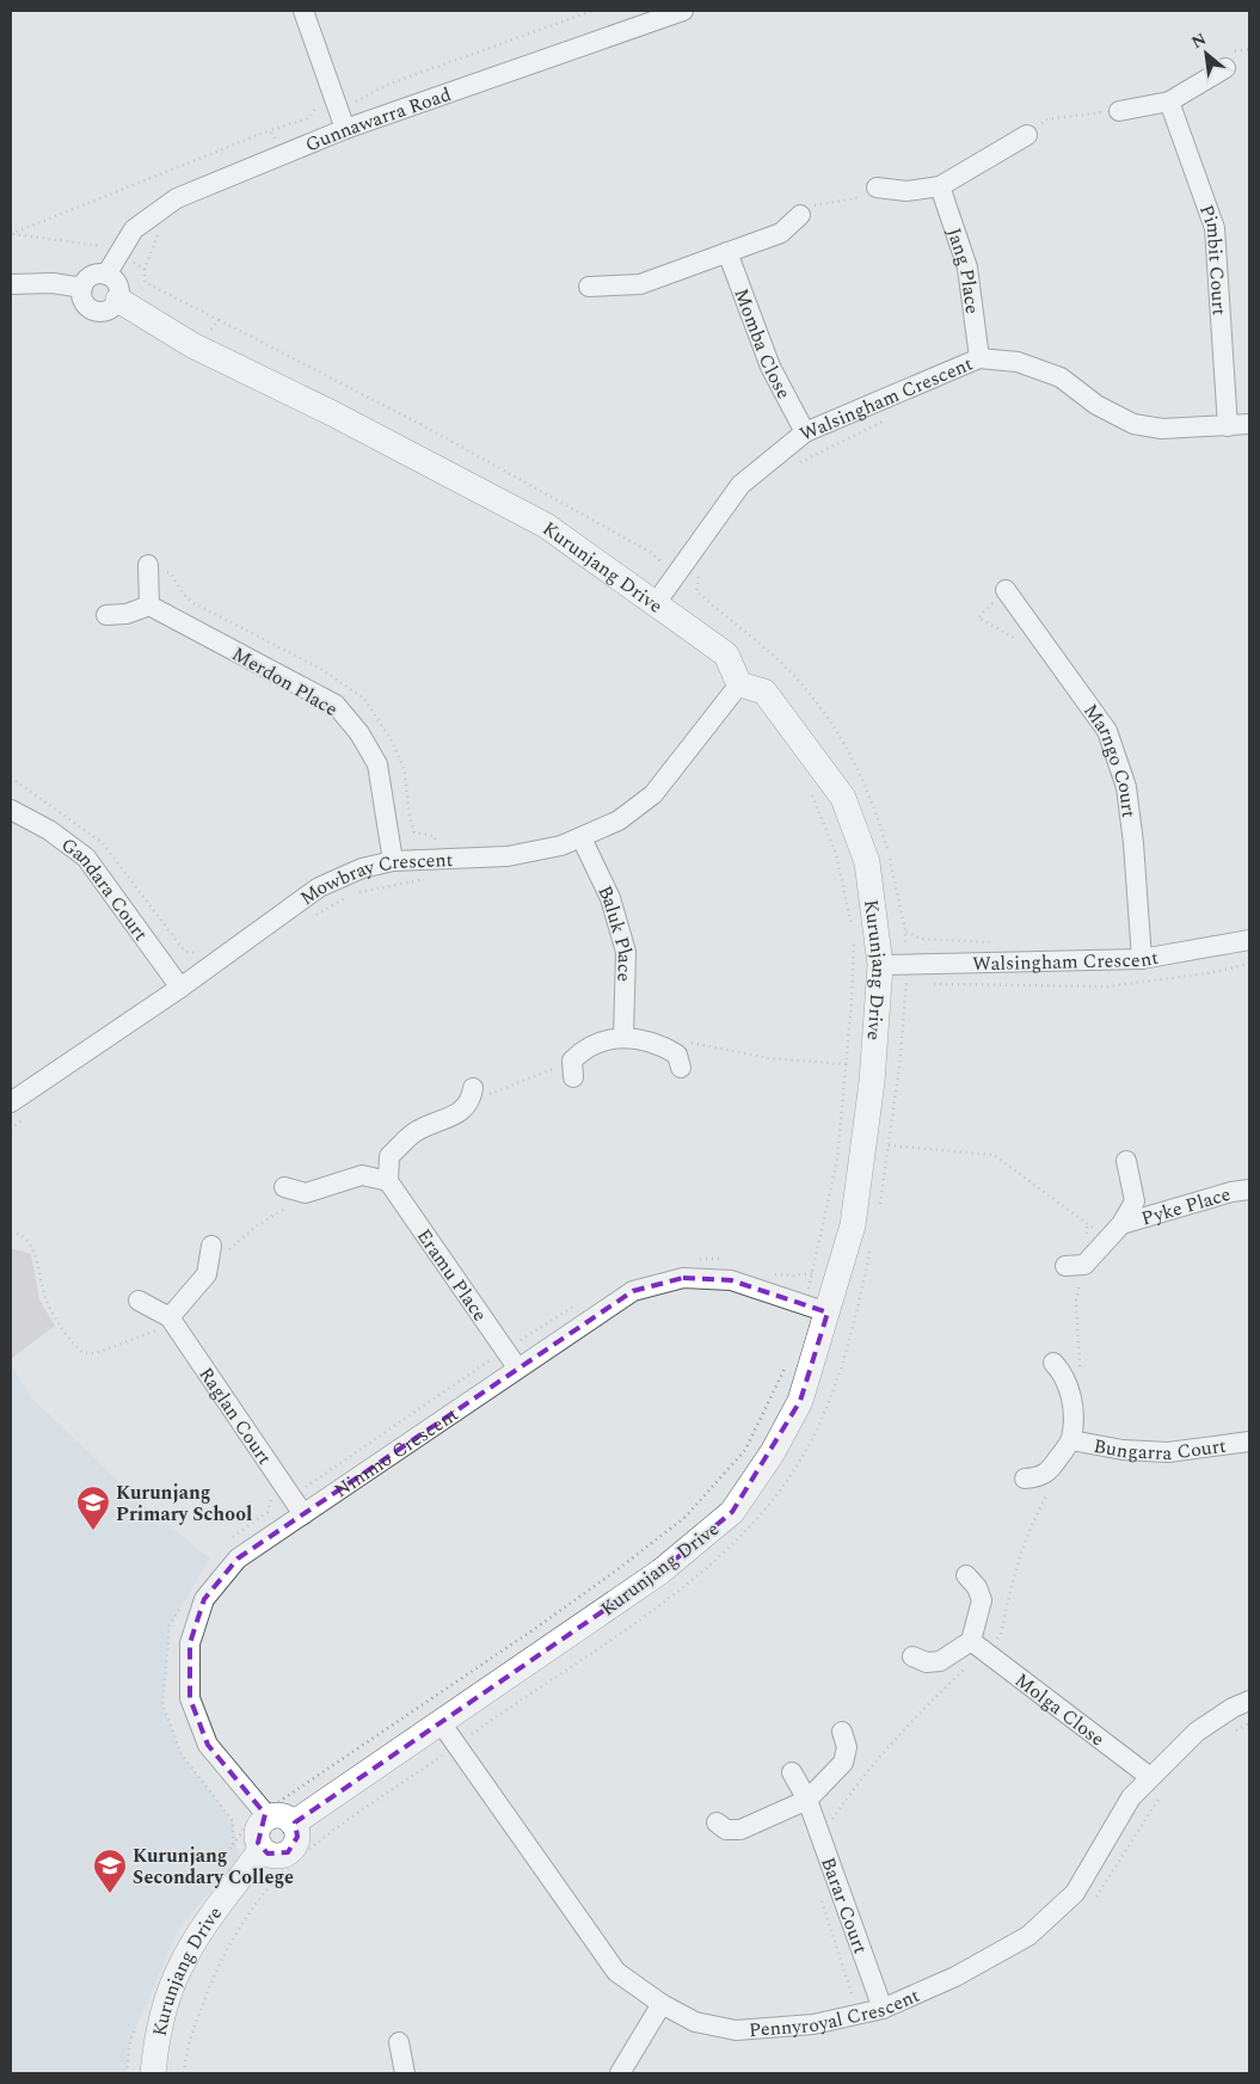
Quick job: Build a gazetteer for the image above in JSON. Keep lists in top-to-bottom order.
{
  "streets": {
    "street": [
      "Gunnawarra Road",
      "Pimbit Court",
      "Jang Place",
      "Momba Close",
      "Walsingham Crescent",
      "Kurunjang Drive",
      "Merdon Place",
      "Marngo Court",
      "Mowbray Crescent",
      "Gandara Court",
      "Baluk Place",
      "Pyke Place",
      "Eramu Place",
      "Raglan Court",
      "Bungarra Court",
      "Nimmo Crescent",
      "Molga Close",
      "Barar Court",
      "Pennyroyal Crescent"
    ]
  },
  "crossings": [
    ["Gunnawarra Road", "Kurunjang Drive"],
    ["Pimbit Court", "Walsingham Crescent"],
    ["Jang Place", "Walsingham Crescent"],
    ["Momba Close", "Walsingham Crescent"],
    ["Walsingham Crescent", "Kurunjang Drive"],
    ["Walsingham Crescent", "Marngo Court"],
    ["Kurunjang Drive", "Mowbray Crescent"],
    ["Kurunjang Drive", "Nimmo Crescent"],
    ["Kurunjang Drive", "Pennyroyal Crescent"],
    ["Merdon Place", "Mowbray Crescent"],
    ["Mowbray Crescent", "Gandara Court"],
    ["Mowbray Crescent", "Baluk Place"],
    ["Eramu Place", "Nimmo Crescent"],
    ["Raglan Court", "Nimmo Crescent"],
    ["Molga Close", "Pennyroyal Crescent"],
    ["Barar Court", "Pennyroyal Crescent"]
  ],
  "places": {
    "school or university": ["Kurunjang Primary School", "Kurunjang Secondary College"]
  },
  "north": "top left"
}
